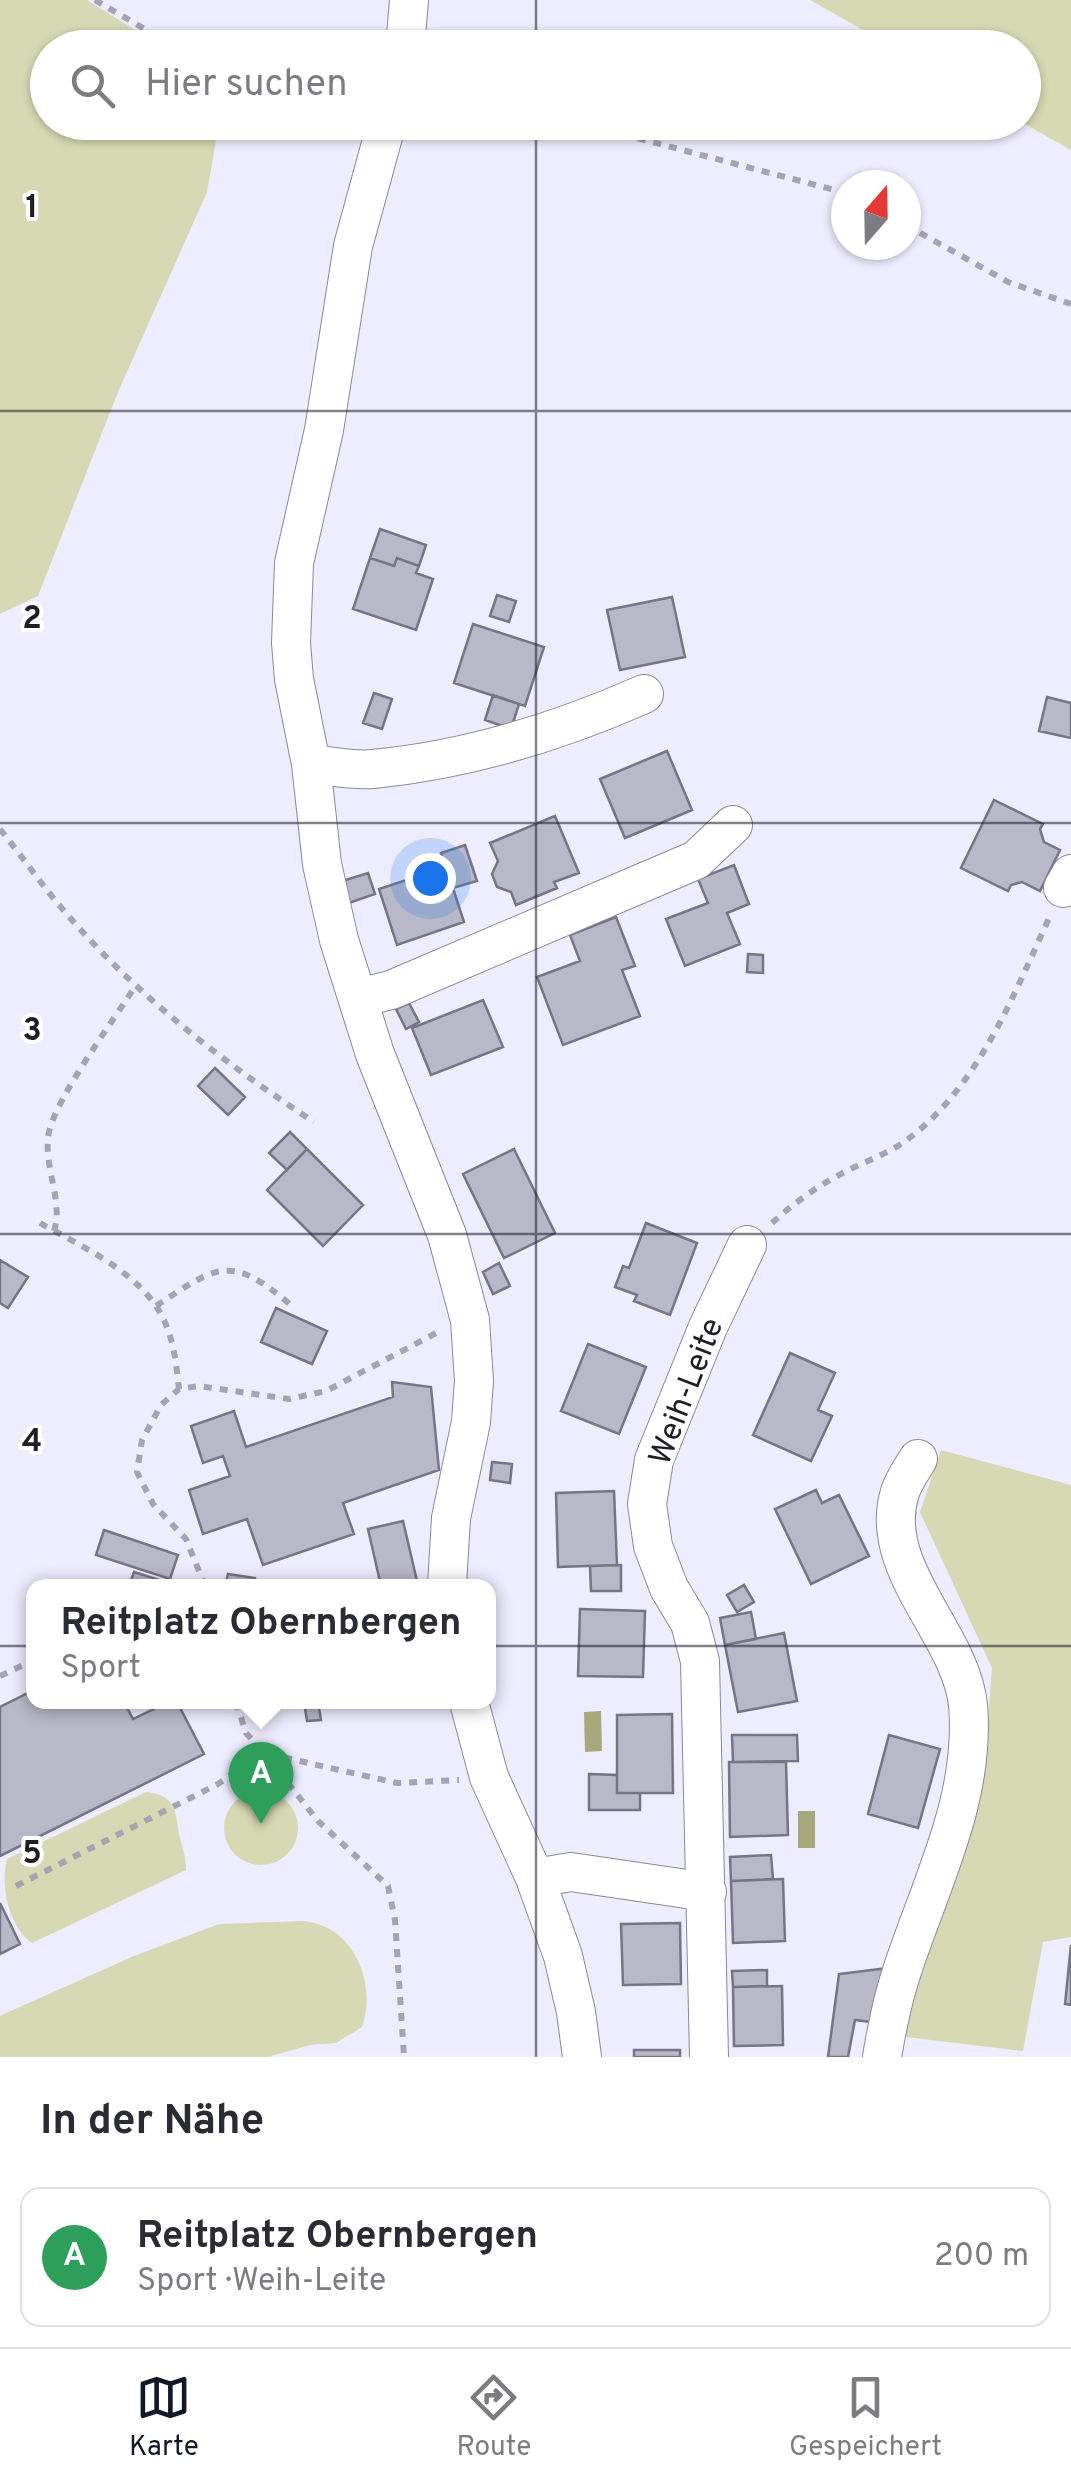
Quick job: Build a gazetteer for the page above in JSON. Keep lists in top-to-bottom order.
{
  "streets": {
    "street": ["Weih-Leite"]
  },
  "north": "top",
  "page": {
    "search": "Hier suchen",
    "popup": ["Reitplatz Obernbergen", "Sport"],
    "pins": "A",
    "heading": "In der Nähe",
    "list": [
      {
        "mark": "A",
        "name": "Reitplatz Obernbergen",
        "note": "Sport · Weih-Leite",
        "value": "200 m"
      }
    ],
    "nav": ["Karte", "Route", "Gespeichert"]
  },
  "grid": {
    "rows": [
      "1",
      "2",
      "3",
      "4",
      "5"
    ]
  }
}
